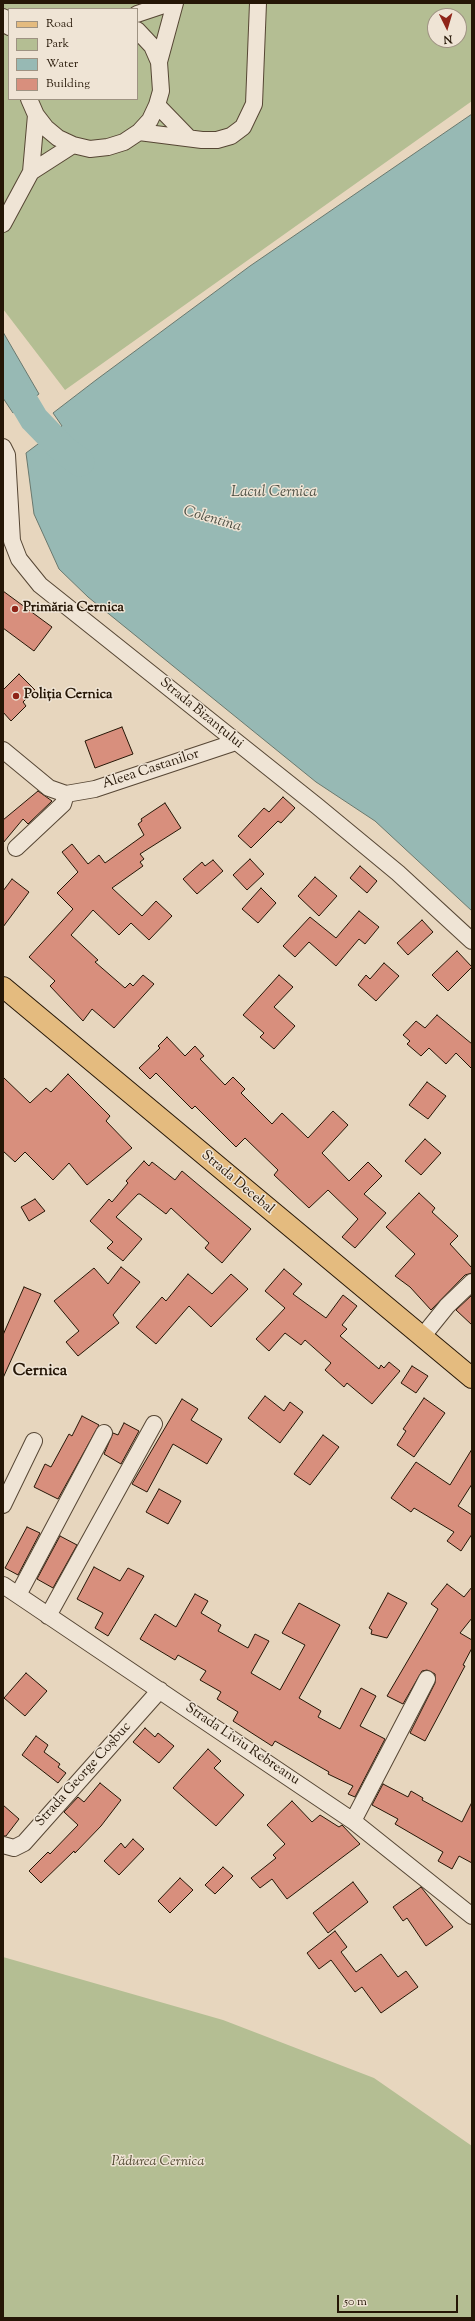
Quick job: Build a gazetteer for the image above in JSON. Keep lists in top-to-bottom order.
{
  "streets": {
    "main road": ["Strada Decebal"],
    "street": [
      "Strada Bizanțului",
      "Aleea Castanilor",
      "Strada Liviu Rebreanu",
      "Strada George Coșbuc"
    ]
  },
  "crossings": [
    ["Strada Bizanțului", "Aleea Castanilor"],
    ["Strada Liviu Rebreanu", "Strada George Coșbuc"]
  ],
  "districts": ["Cernica"],
  "water": ["Lacul Cernica", "Colentina"],
  "parks": ["Pădurea Cernica"],
  "places": ["Primăria Cernica", "Poliția Cernica"],
  "legend": [
    "Road",
    "Park",
    "Water",
    "Building"
  ],
  "scale_bar": "50 m",
  "north": "bottom"
}
